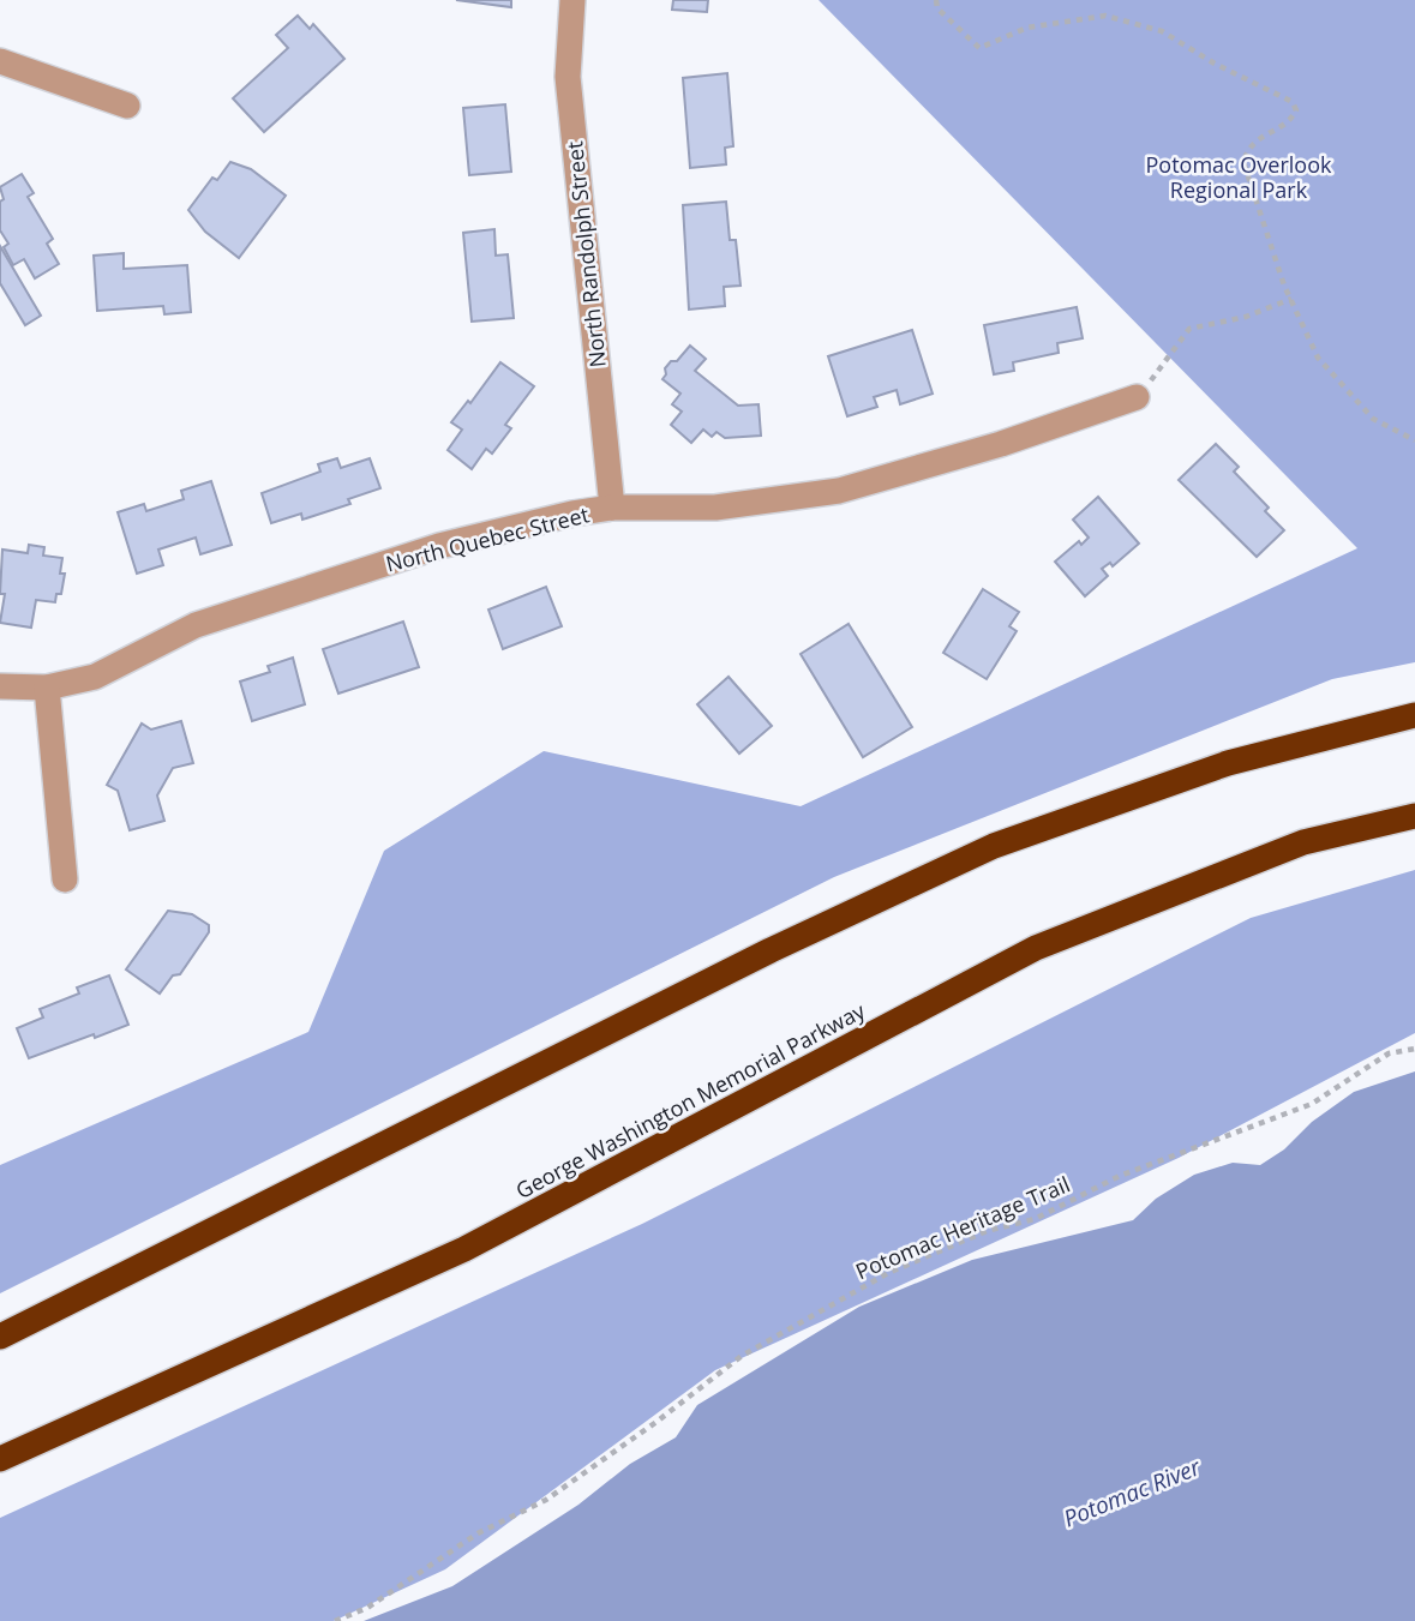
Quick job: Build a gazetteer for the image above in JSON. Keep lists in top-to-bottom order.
{
  "streets": {
    "highway": ["George Washington Memorial Parkway"],
    "street": ["North Randolph Street", "North Quebec Street"],
    "path": ["Potomac Heritage Trail"]
  },
  "crossings": [
    ["North Randolph Street", "North Quebec Street"]
  ],
  "water": ["Potomac River"],
  "parks": ["Potomac Overlook Regional Park"]
}
